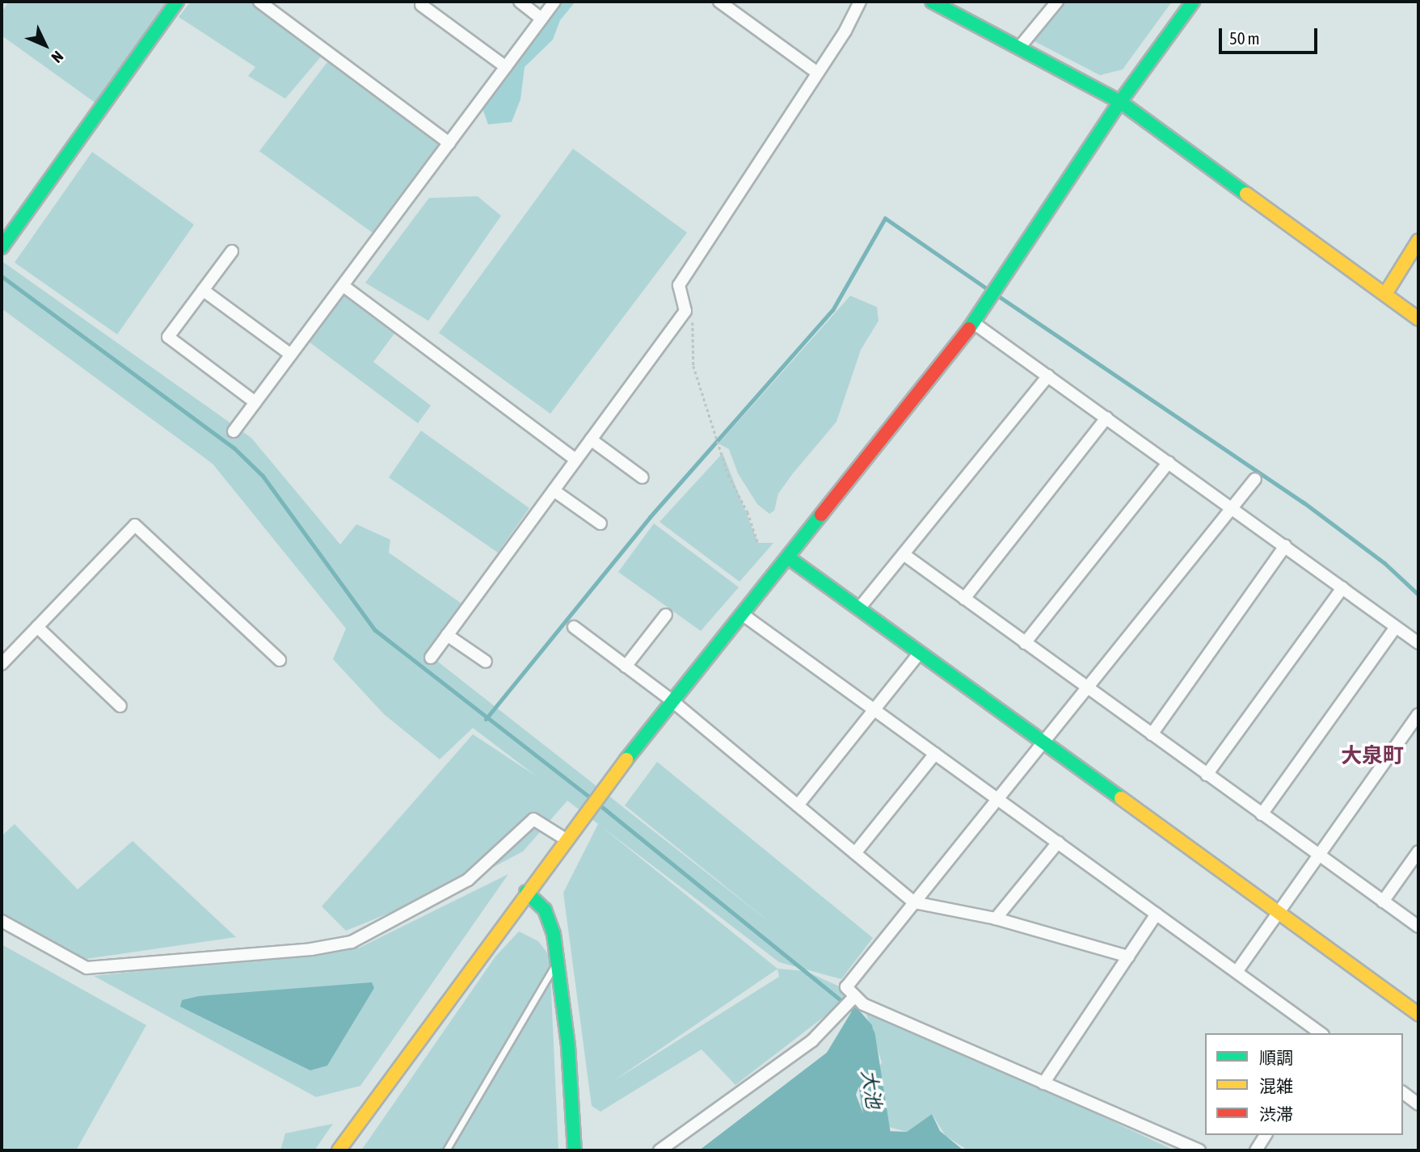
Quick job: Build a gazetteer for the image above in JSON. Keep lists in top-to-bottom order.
{
  "districts": ["大泉町"],
  "water": ["大池"],
  "legend": ["順調", "混雑", "渋滞"],
  "scale_bar": "50 m",
  "north": "bottom right"
}
